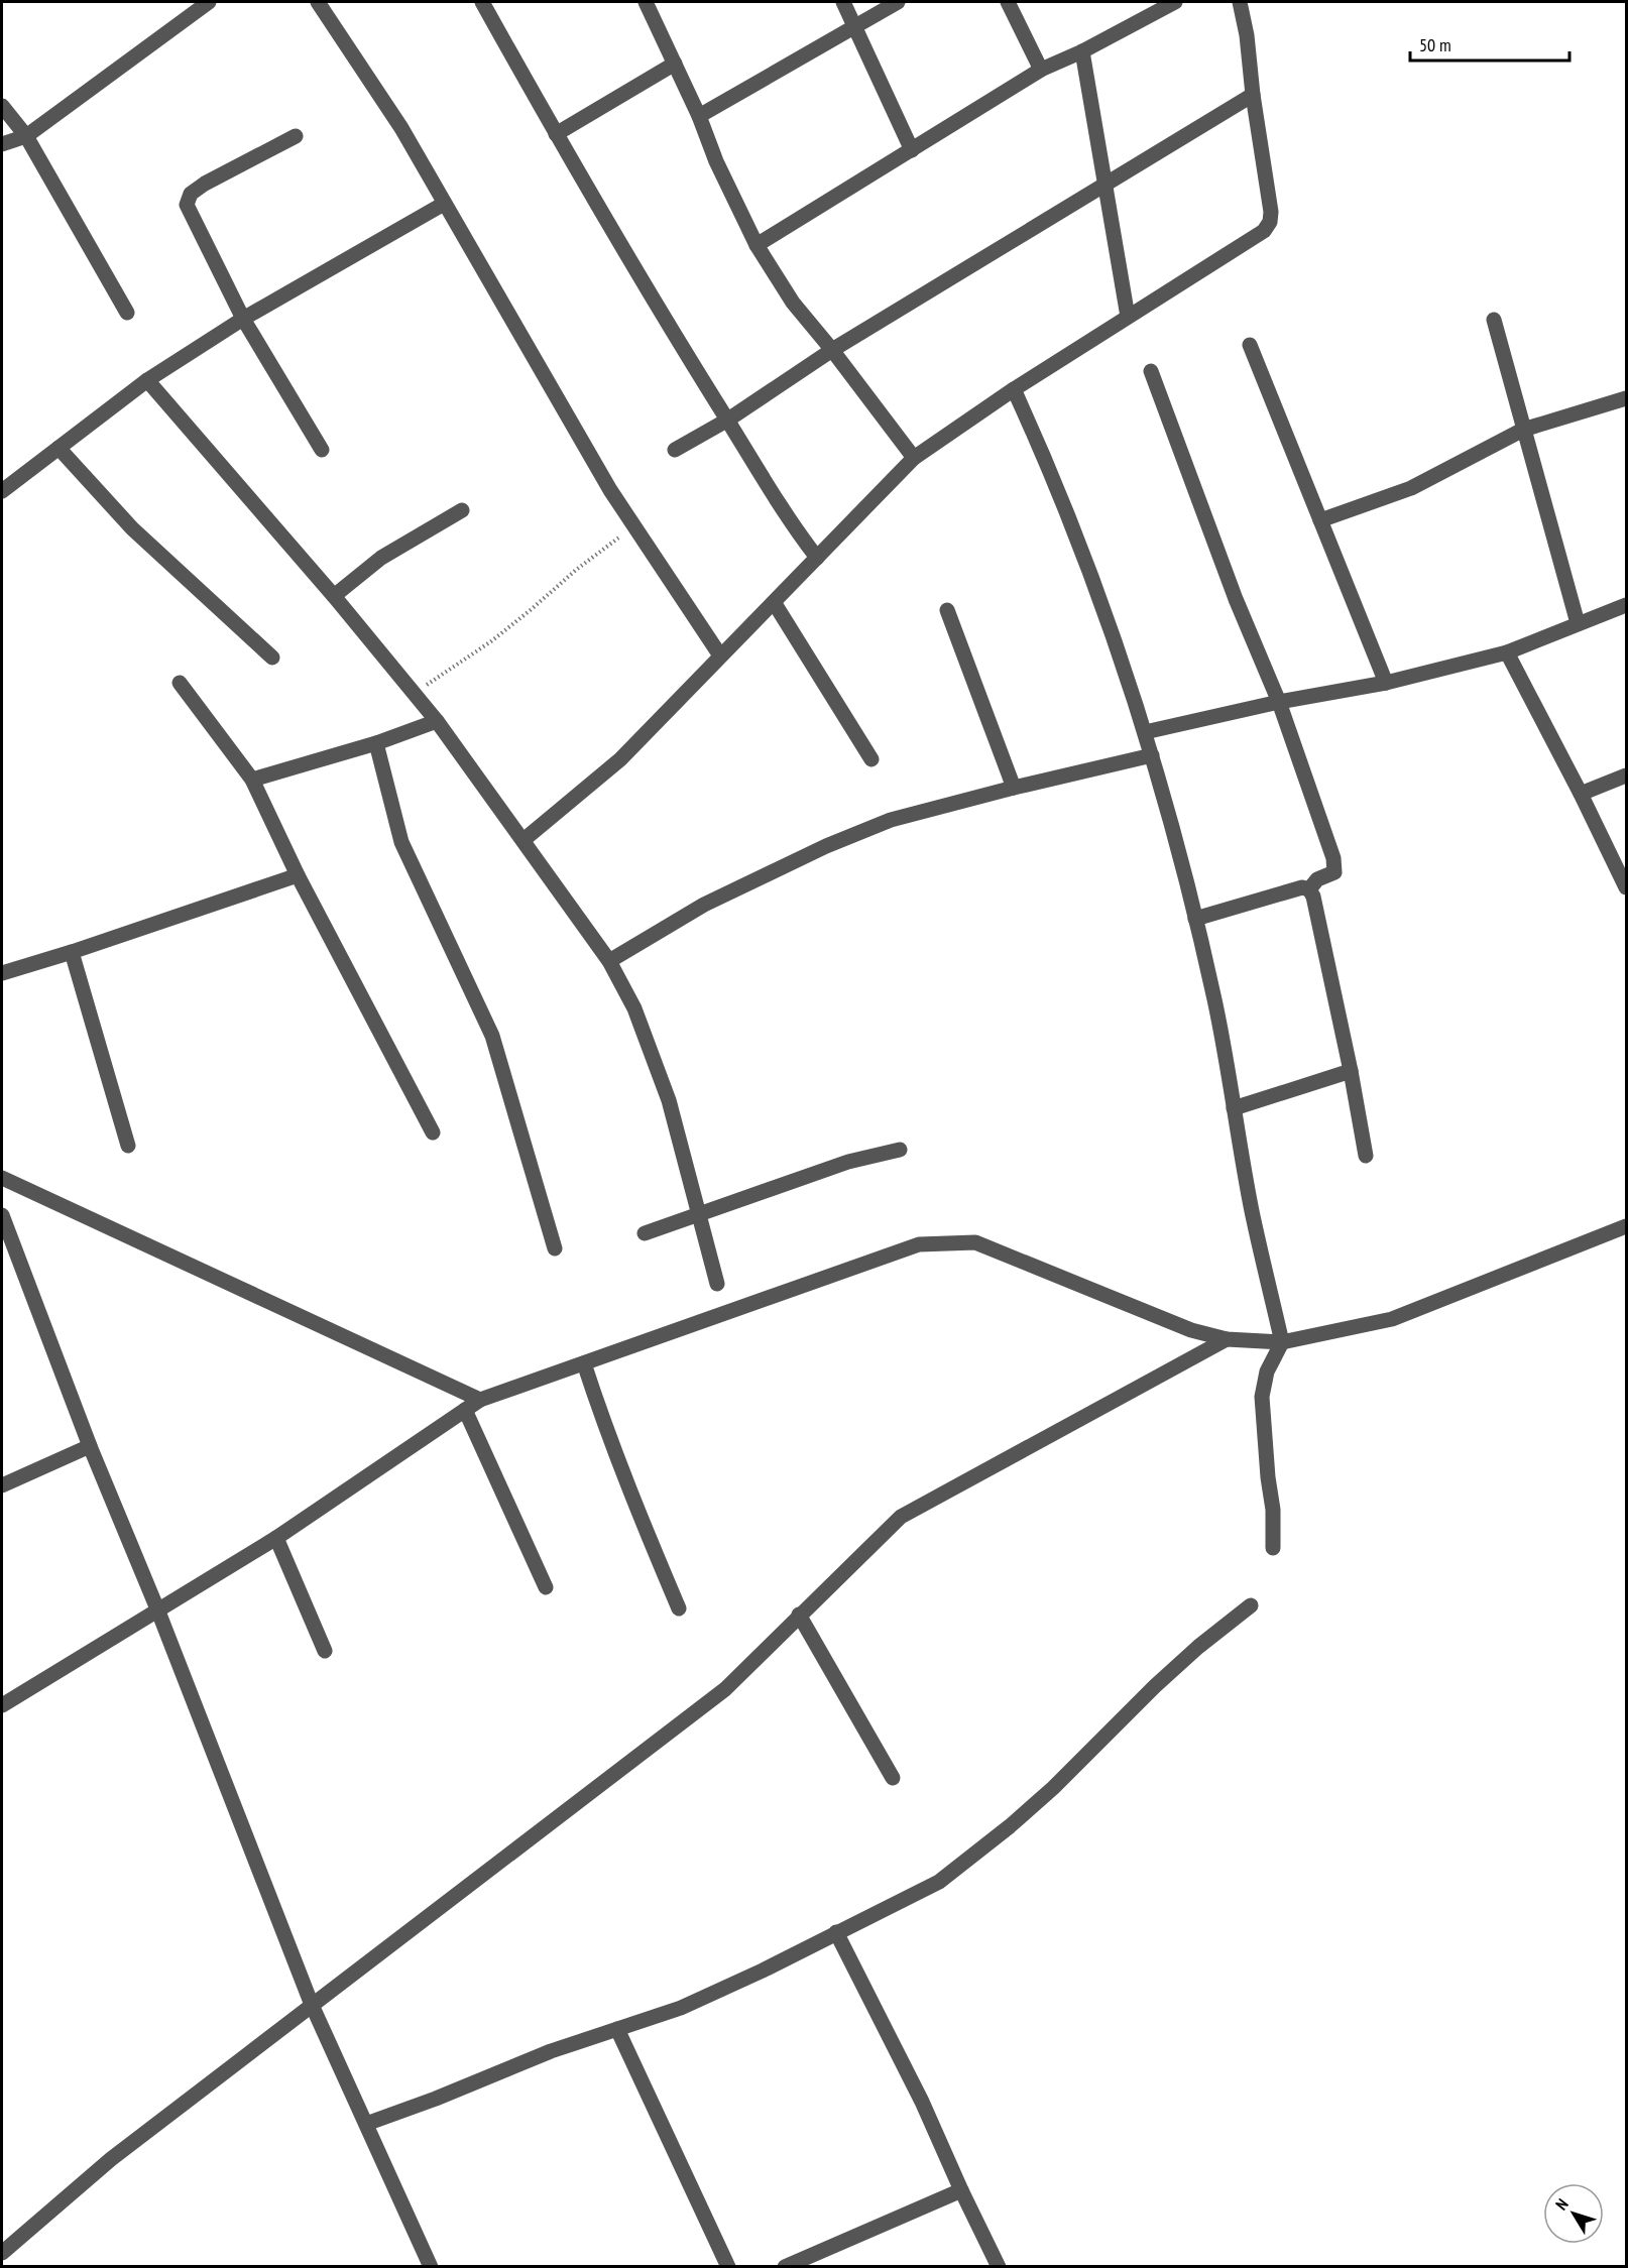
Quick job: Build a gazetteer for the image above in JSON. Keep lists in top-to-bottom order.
{
  "scale_bar": "50 m",
  "north": "top left"
}
